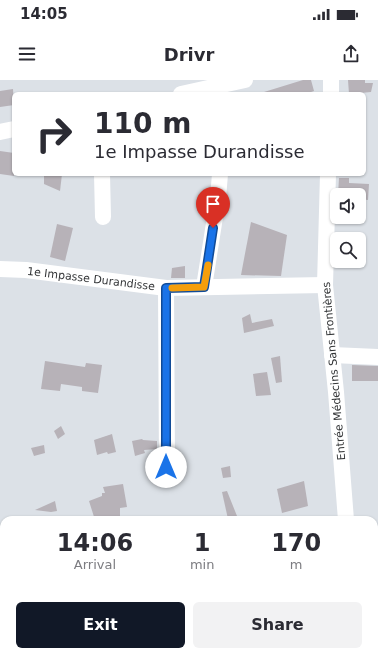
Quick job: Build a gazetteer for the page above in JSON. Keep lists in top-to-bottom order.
{
  "streets": {
    "street": ["1e Impasse Durandisse", "Entrée Médecins Sans Frontières"]
  },
  "crossings": [
    ["1e Impasse Durandisse", "Entrée Médecins Sans Frontières"]
  ],
  "page": {
    "status": "14:05",
    "header": "Drivr",
    "turn": ["110 m", "1e Impasse Durandisse"],
    "eta": [
      "14:06",
      "Arrival",
      "1",
      "min",
      "170",
      "m"
    ],
    "buttons": ["Exit", "Share"]
  }
}
